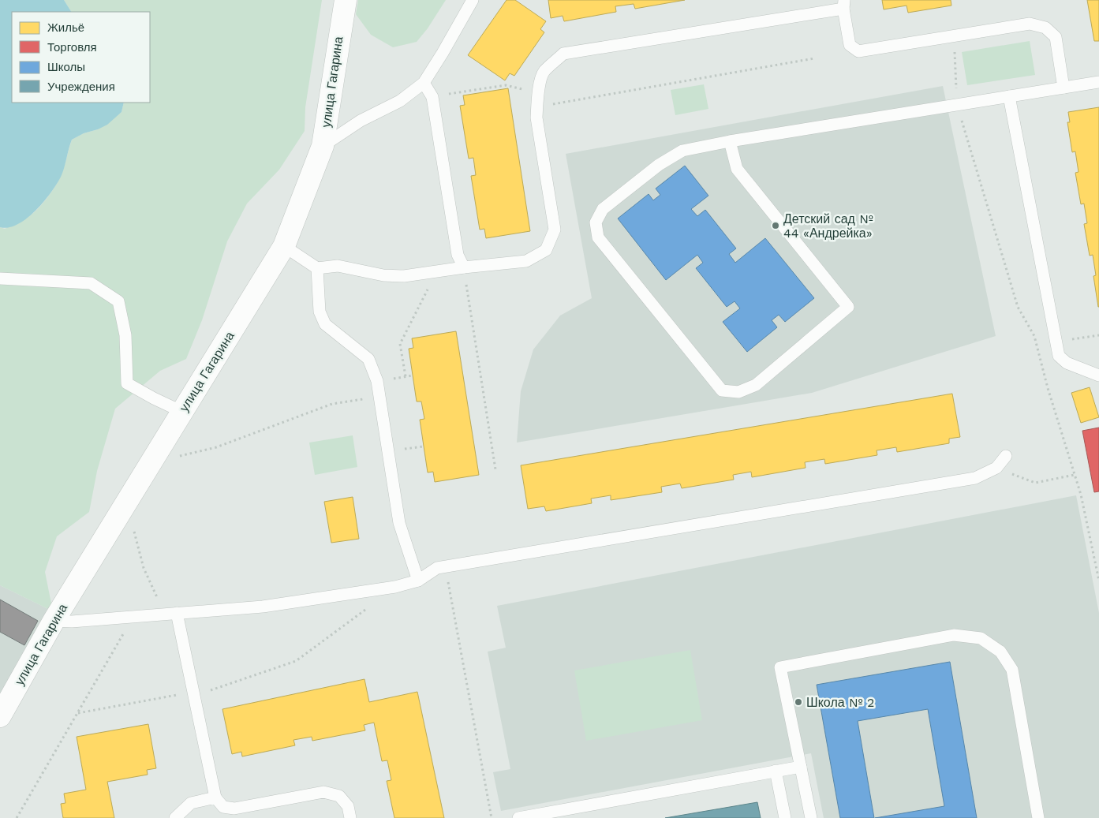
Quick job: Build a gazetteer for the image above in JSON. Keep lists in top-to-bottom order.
{
  "streets": {
    "street": ["улица Гагарина"]
  },
  "places": ["Детский сад № 44 «Андрейка»", "Школа № 2"],
  "legend": [
    "Жильё",
    "Торговля",
    "Школы",
    "Учреждения"
  ]
}
